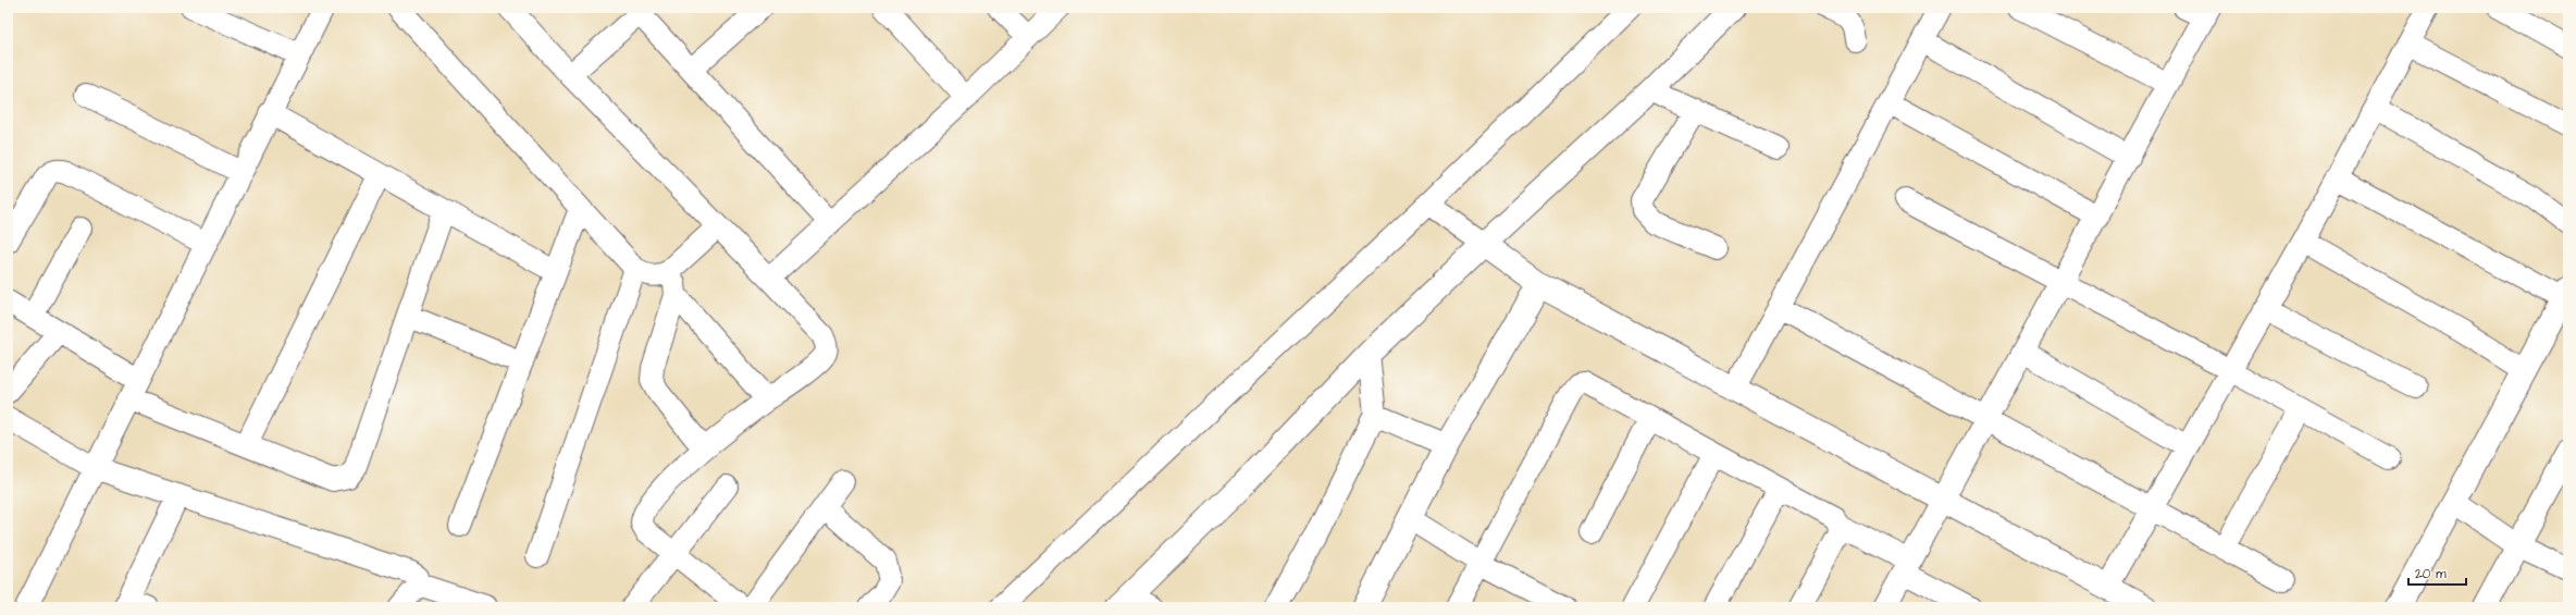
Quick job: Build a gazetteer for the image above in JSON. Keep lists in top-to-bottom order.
{
  "scale_bar": "20 m"
}
